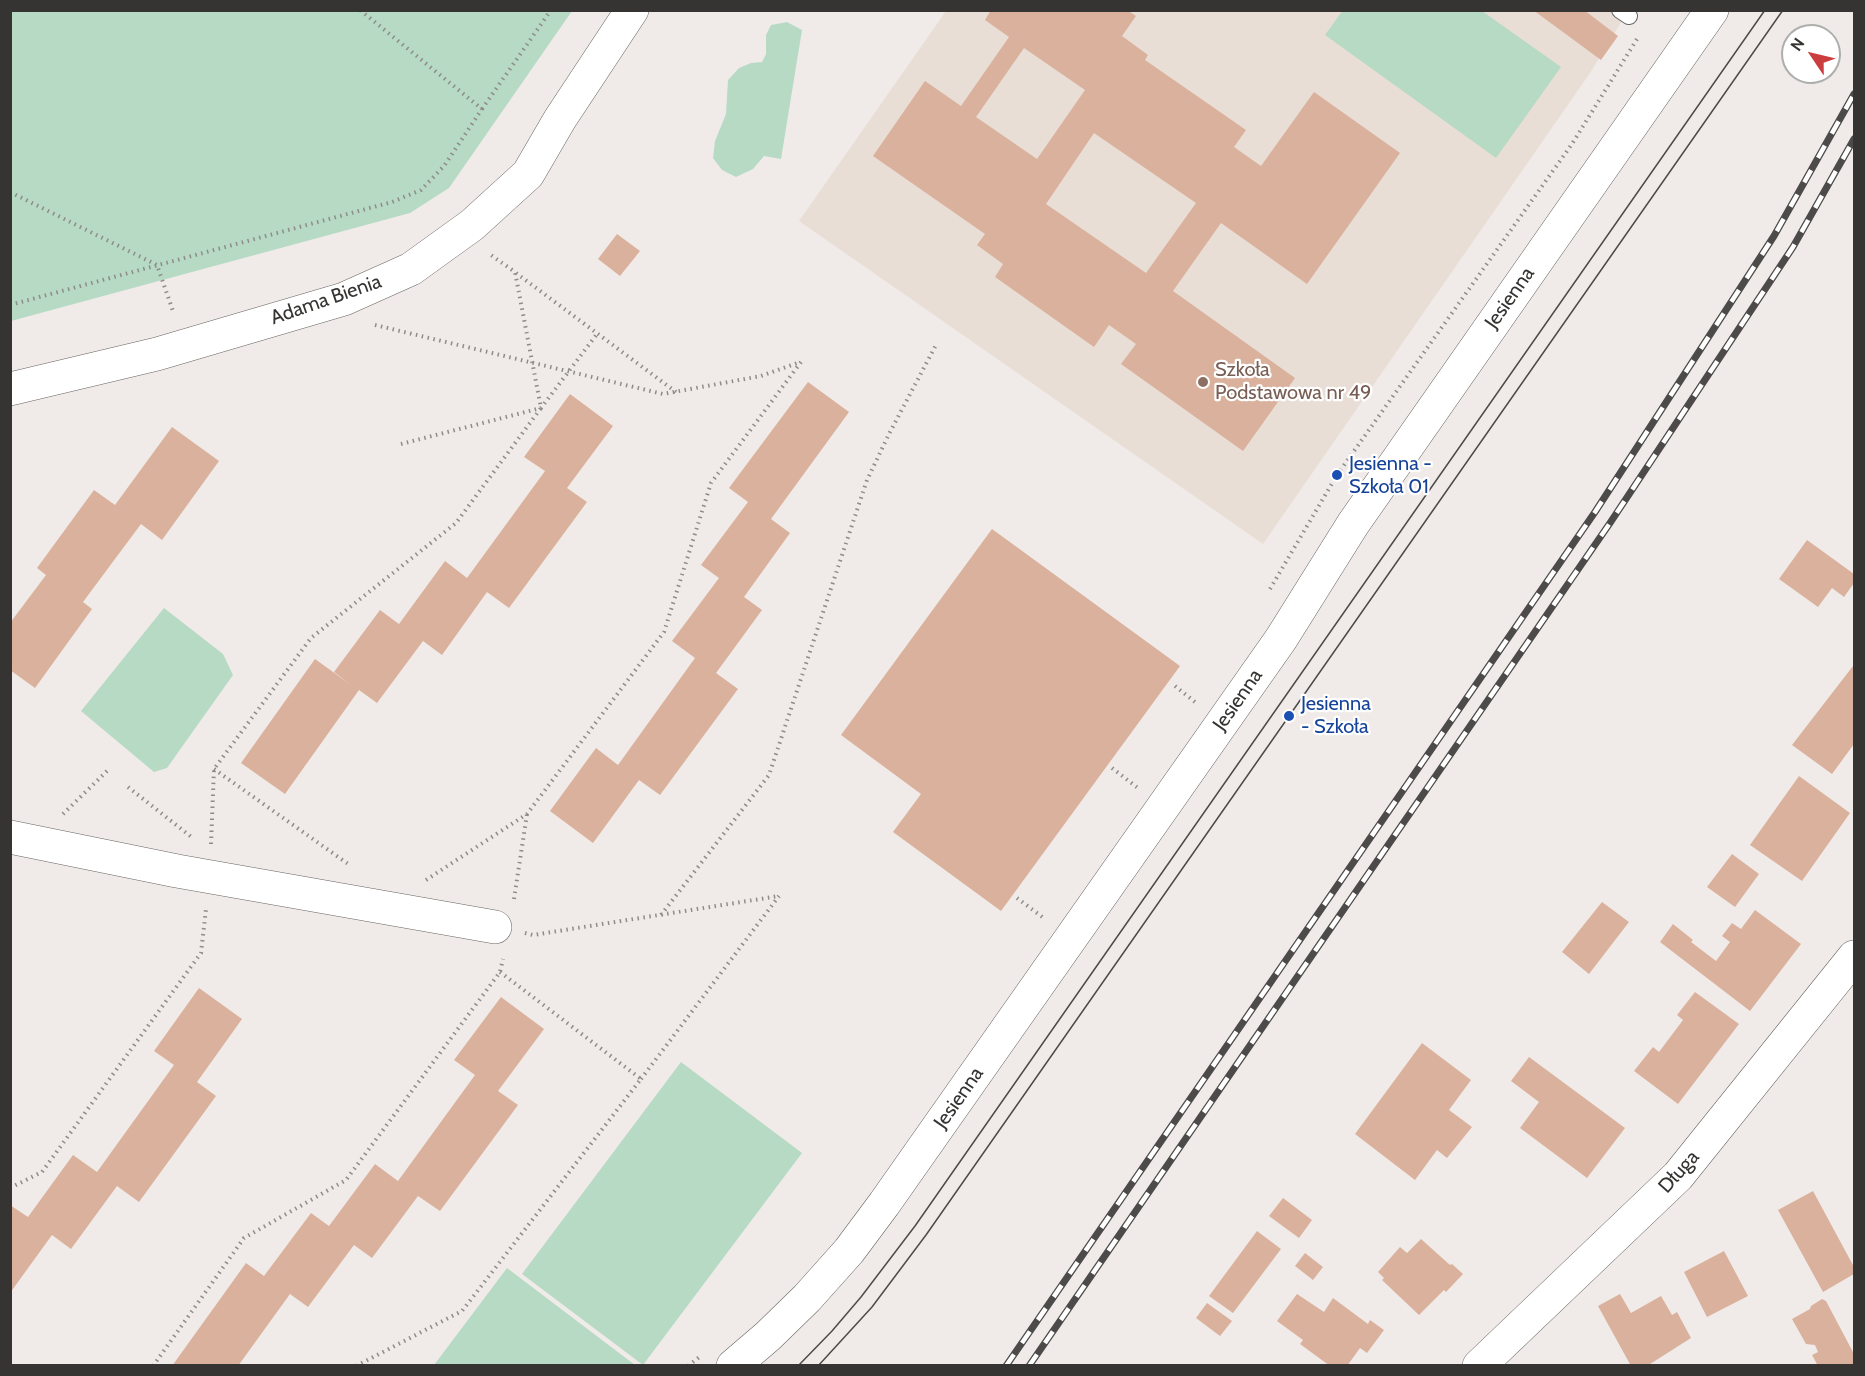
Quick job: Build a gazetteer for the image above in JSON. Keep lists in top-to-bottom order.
{
  "streets": {
    "street": ["Jesienna", "Adama Bienia", "Długa"]
  },
  "places": ["Szkoła Podstawowa nr 49", "Jesienna - Szkoła 01", "Jesienna - Szkoła"],
  "north": "top left"
}
